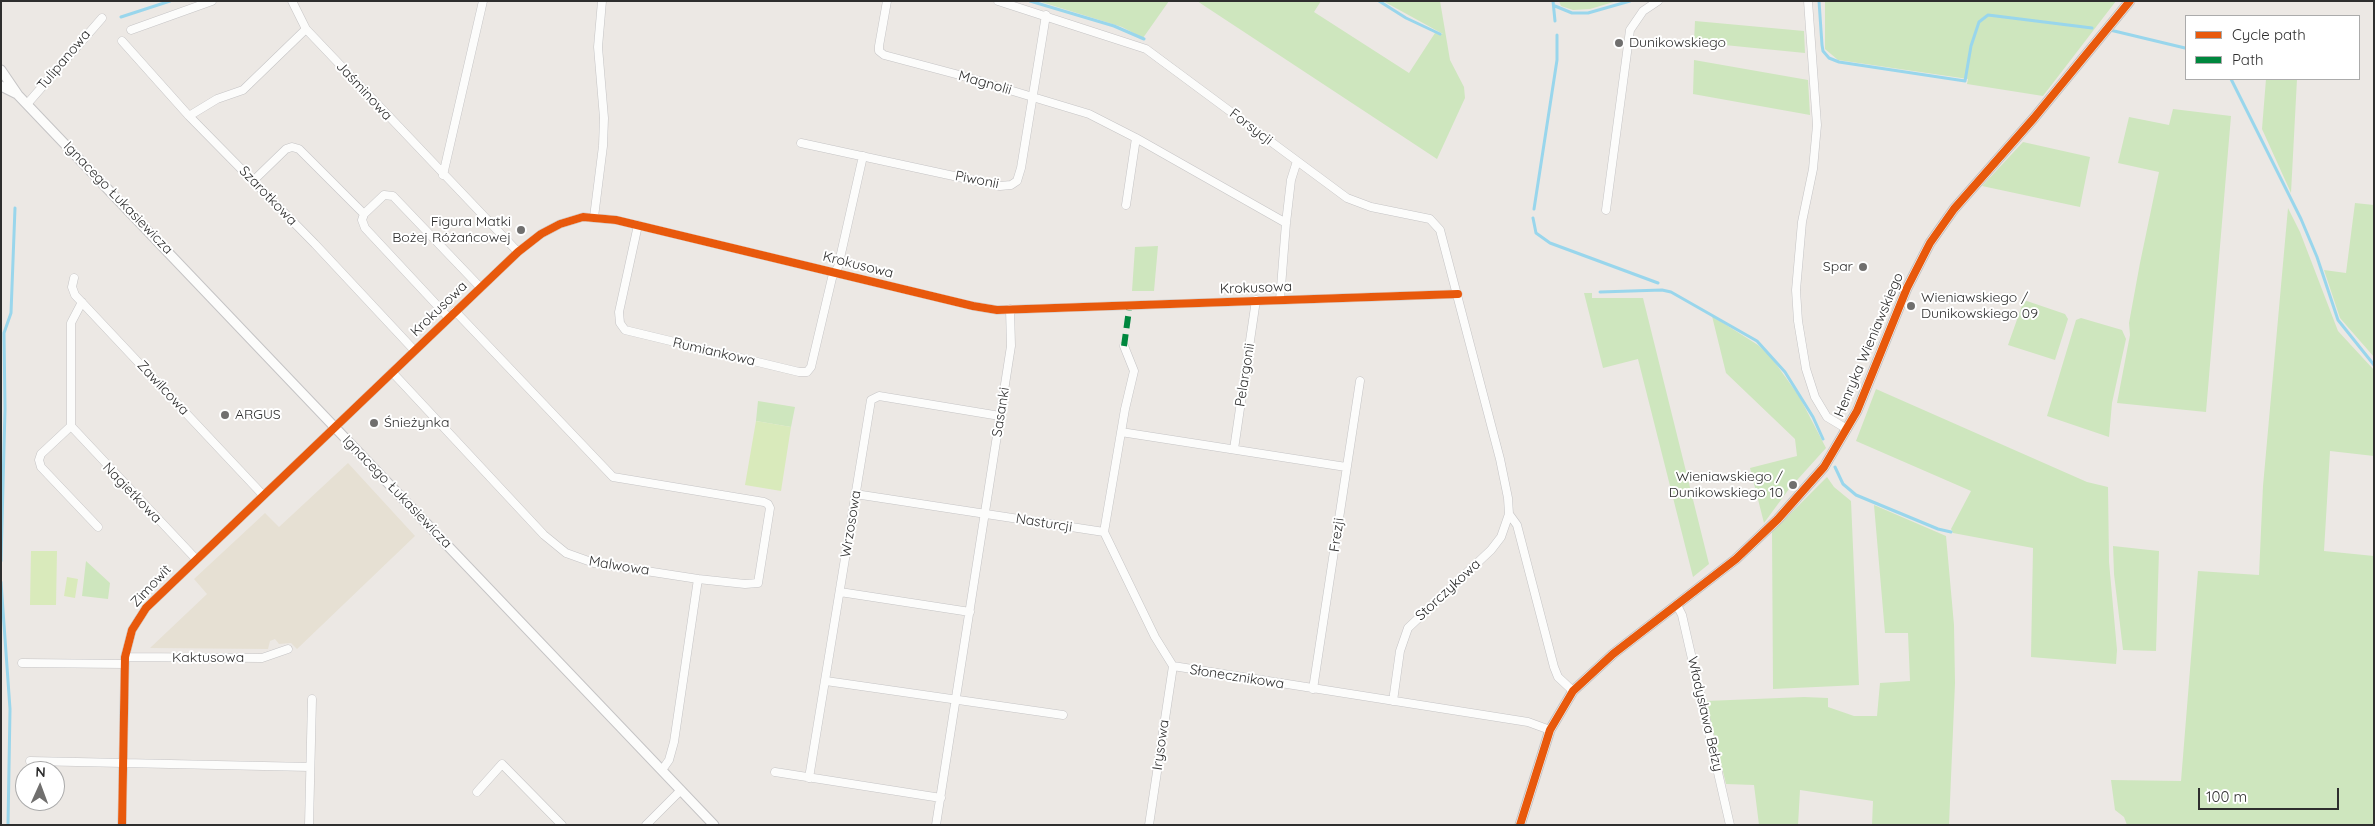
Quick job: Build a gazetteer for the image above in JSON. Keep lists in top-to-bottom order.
{
  "streets": {
    "street": [
      "Tulipanowa",
      "Magnolii",
      "Jaśminowa",
      "Forsycji",
      "Piwonii",
      "Szarotkowa",
      "Ignacego Łukasiewicza",
      "Krokusowa",
      "Henryka Wieniawskiego",
      "Rumiankowa",
      "Pelargonii",
      "Zawilcowa",
      "Sasanki",
      "Nagietkowa",
      "Nasturcji",
      "Wrzosowa",
      "Frezji",
      "Malwowa",
      "Zimowit",
      "Storczykowa",
      "Kaktusowa",
      "Słonecznikowa",
      "Władysława Bełzy",
      "Irysowa"
    ]
  },
  "crossings": [
    ["Tulipanowa", "Ignacego Łukasiewicza"],
    ["Magnolii", "Piwonii"],
    ["Jaśminowa", "Krokusowa"],
    ["Forsycji", "Piwonii"],
    ["Forsycji", "Krokusowa"],
    ["Forsycji", "Storczykowa"],
    ["Szarotkowa", "Krokusowa"],
    ["Ignacego Łukasiewicza", "Krokusowa"],
    ["Ignacego Łukasiewicza", "Zimowit"],
    ["Krokusowa", "Rumiankowa"],
    ["Krokusowa", "Pelargonii"],
    ["Krokusowa", "Sasanki"],
    ["Krokusowa", "Malwowa"],
    ["Krokusowa", "Zimowit"],
    ["Krokusowa", "Storczykowa"],
    ["Henryka Wieniawskiego", "Storczykowa"],
    ["Henryka Wieniawskiego", "Słonecznikowa"],
    ["Henryka Wieniawskiego", "Władysława Bełzy"],
    ["Zawilcowa", "Zimowit"],
    ["Sasanki", "Nasturcji"],
    ["Sasanki", "Wrzosowa"],
    ["Nagietkowa", "Zimowit"],
    ["Nasturcji", "Słonecznikowa"],
    ["Frezji", "Słonecznikowa"],
    ["Zimowit", "Kaktusowa"],
    ["Storczykowa", "Słonecznikowa"],
    ["Słonecznikowa", "Irysowa"]
  ],
  "places": [
    "Dunikowskiego",
    "Figura Matki Bożej Różańcowej",
    "Spar",
    "Wieniawskiego / Dunikowskiego 09",
    "ARGUS",
    "Śnieżynka",
    "Wieniawskiego / Dunikowskiego 10"
  ],
  "legend": ["Cycle path", "Path"],
  "scale_bar": "100 m",
  "north": "top"
}
